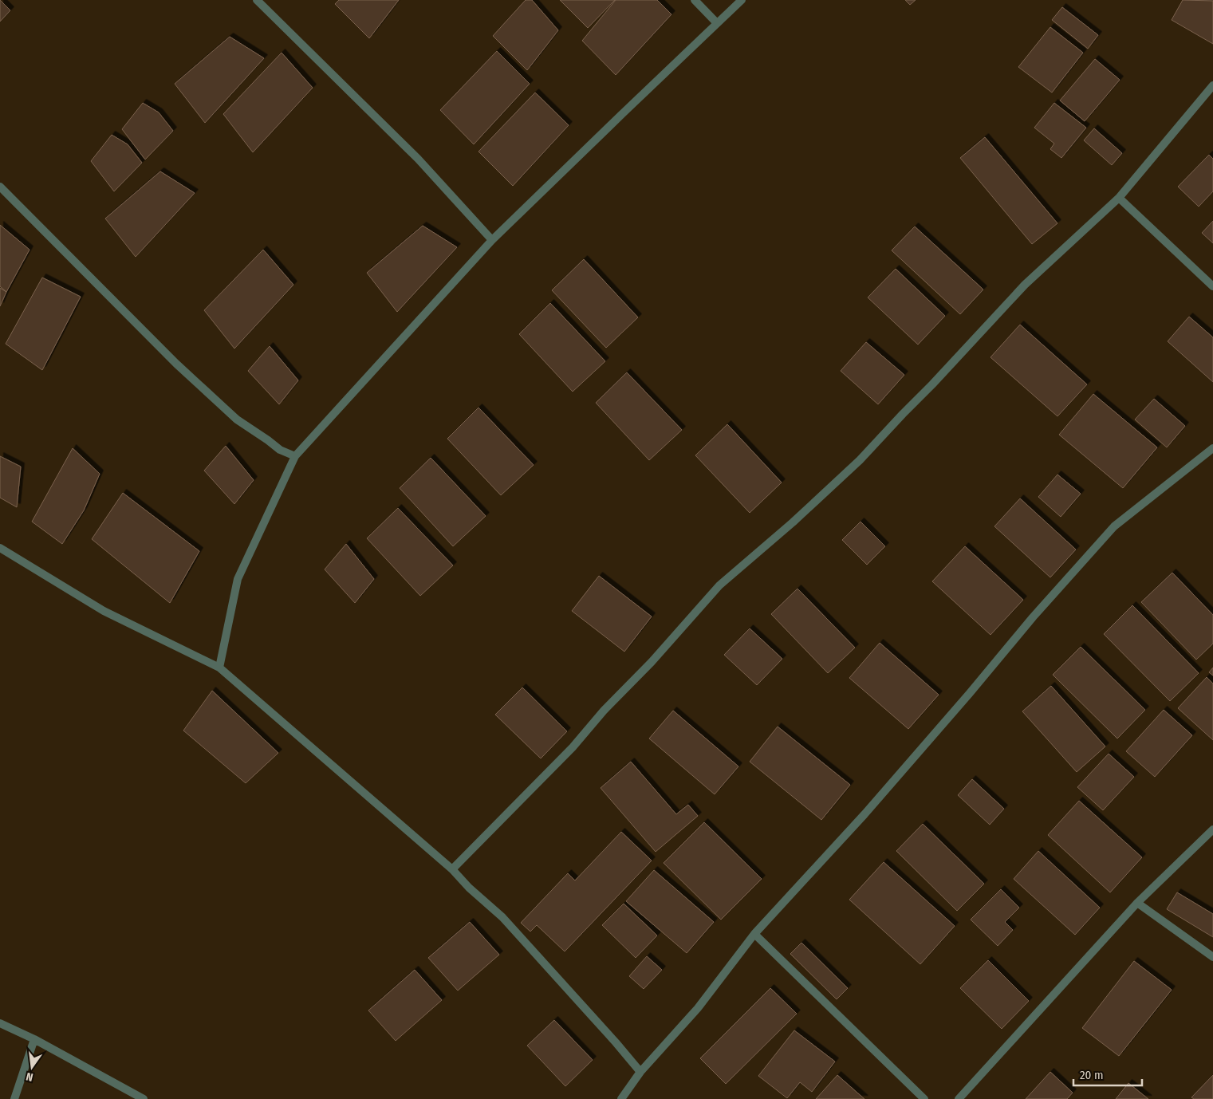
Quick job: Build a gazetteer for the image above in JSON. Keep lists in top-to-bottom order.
{
  "scale_bar": "20 m",
  "north": "bottom"
}
